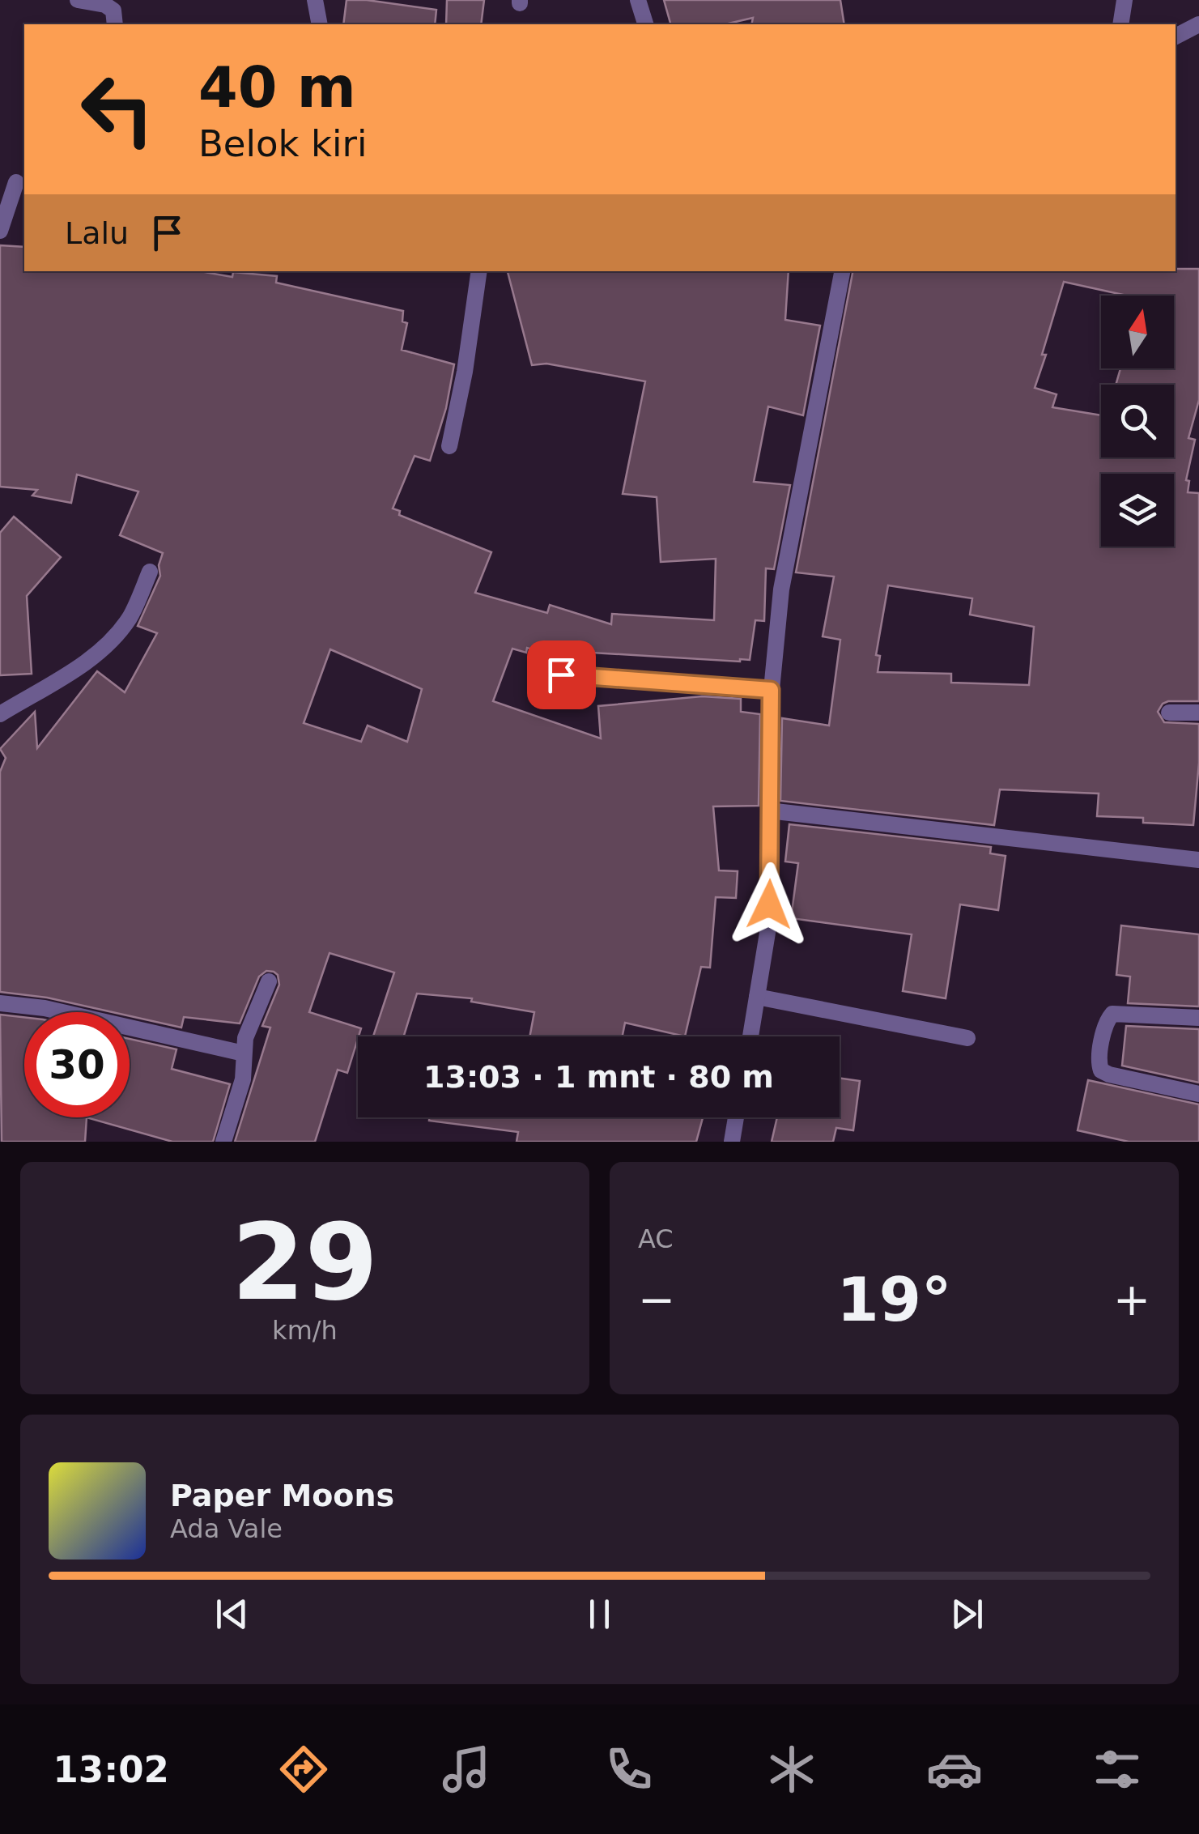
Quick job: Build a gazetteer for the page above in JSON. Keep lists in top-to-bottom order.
{
  "north": "top",
  "page": {
    "turn": ["40 m", "Belok kiri"],
    "then": "Lalu",
    "limit": "30",
    "trip": "13:03 · 1 mnt · 80 m",
    "tile": [
      ["29", "km/h"],
      "AC"
    ],
    "heat": ["−", "19°", "+"],
    "song": ["Paper Moons", "Ada Vale"],
    "tabs": "13:02"
  }
}
